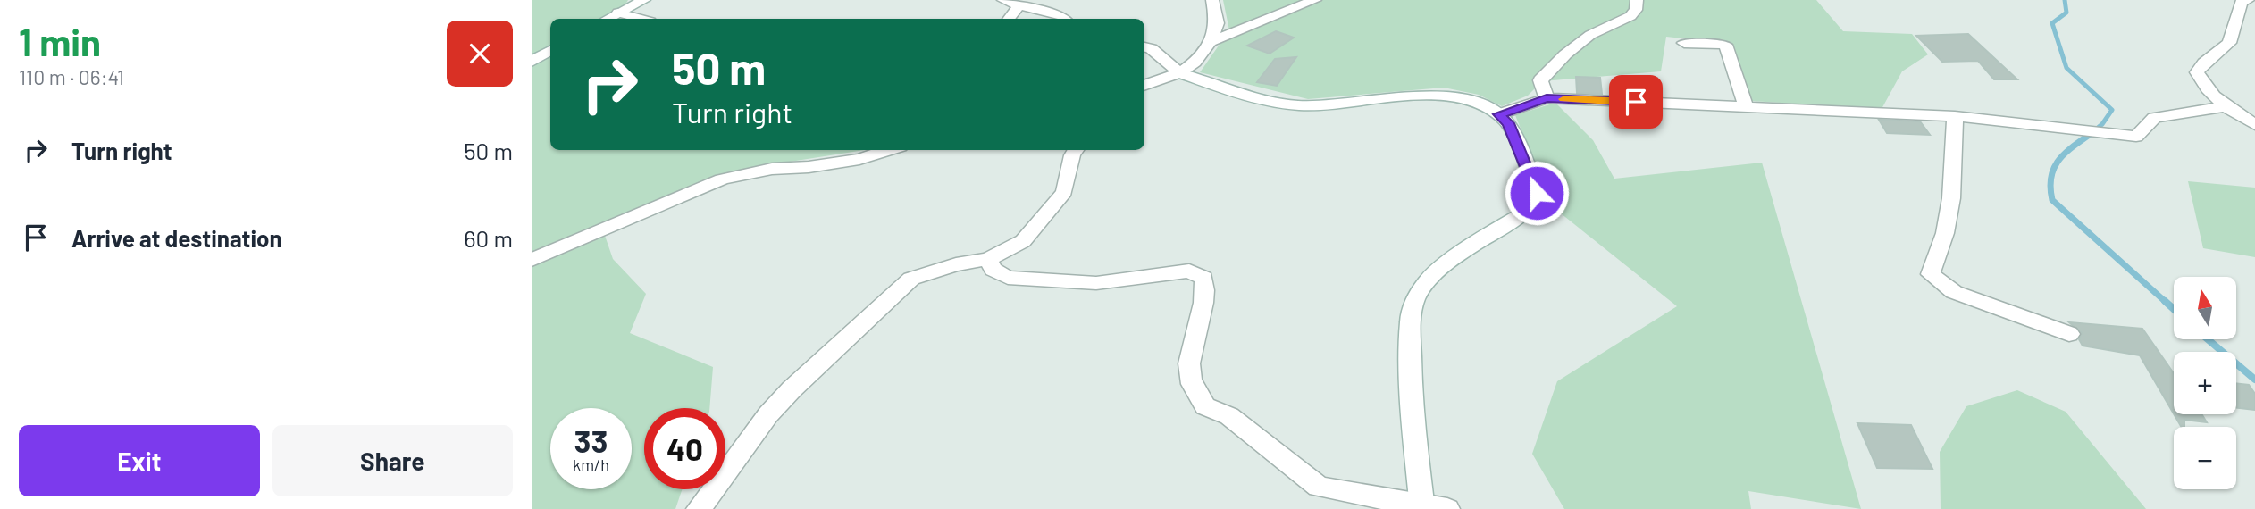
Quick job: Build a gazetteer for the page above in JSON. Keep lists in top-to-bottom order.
{
  "north": "top",
  "page": {
    "heading": ["1 min", "110 m · 06:41"],
    "turn": ["50 m", "Turn right"],
    "list": [
      {
        "name": "Turn right",
        "value": "50 m"
      },
      {
        "name": "Arrive at destination",
        "value": "60 m"
      }
    ],
    "map_buttons": ["+", "−"],
    "speed": "33 km/h",
    "limit": "40",
    "buttons": ["Exit", "Share"]
  }
}
